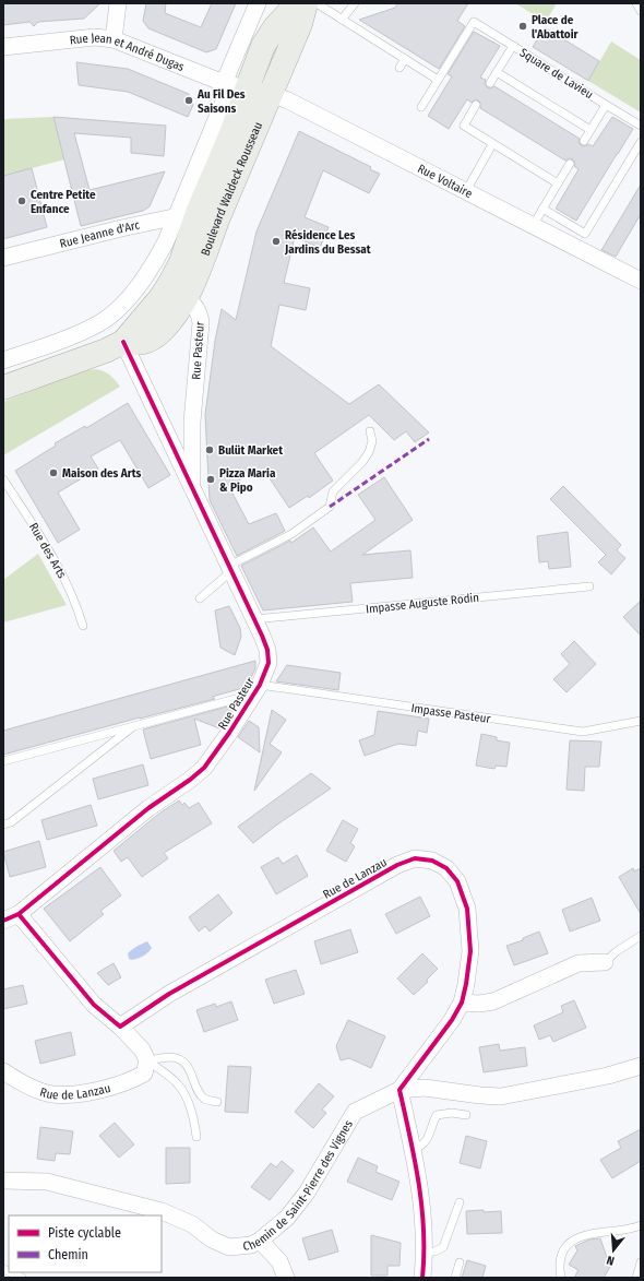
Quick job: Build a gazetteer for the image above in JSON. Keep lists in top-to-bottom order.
{
  "streets": {
    "main road": ["Boulevard Waldeck Rousseau"],
    "street": [
      "Rue Jean et André Dugas",
      "Rue Voltaire",
      "Rue Jeanne d'Arc",
      "Rue Pasteur",
      "Rue de Lanzau",
      "Chemin de Saint-Pierre des Vignes"
    ],
    "lane": [
      "Square de Lavieu",
      "Rue des Arts",
      "Impasse Auguste Rodin",
      "Impasse Pasteur"
    ]
  },
  "crossings": [
    ["Rue Jean et André Dugas", "Rue Voltaire"],
    ["Rue Jean et André Dugas", "Boulevard Waldeck Rousseau"],
    ["Rue Voltaire", "Boulevard Waldeck Rousseau"],
    ["Boulevard Waldeck Rousseau", "Rue Jeanne d'Arc"],
    ["Boulevard Waldeck Rousseau", "Rue Pasteur"],
    ["Rue Pasteur", "Impasse Auguste Rodin"],
    ["Rue Pasteur", "Impasse Pasteur"],
    ["Rue de Lanzau", "Chemin de Saint-Pierre des Vignes"]
  ],
  "places": [
    "Place de l'Abattoir",
    "Au Fil Des Saisons",
    "Centre Petite Enfance",
    "Résidence Les Jardins du Bessat",
    "Bulüt Market",
    "Maison des Arts",
    "Pizza Maria & Pipo"
  ],
  "legend": ["Piste cyclable", "Chemin"],
  "north": "bottom"
}
